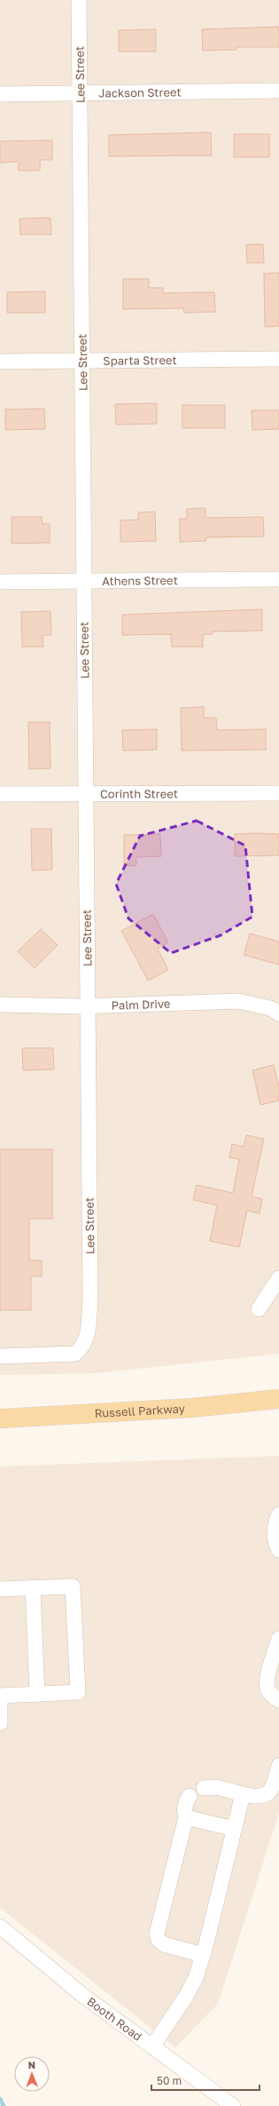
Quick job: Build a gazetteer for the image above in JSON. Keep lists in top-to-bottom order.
{
  "streets": {
    "main road": ["Russell Parkway"],
    "street": [
      "Lee Street",
      "Jackson Street",
      "Sparta Street",
      "Athens Street",
      "Corinth Street",
      "Palm Drive",
      "Booth Road"
    ]
  },
  "crossings": [
    ["Lee Street", "Jackson Street"],
    ["Lee Street", "Sparta Street"],
    ["Lee Street", "Athens Street"],
    ["Lee Street", "Corinth Street"],
    ["Lee Street", "Palm Drive"]
  ],
  "scale_bar": "50 m",
  "north": "top"
}
